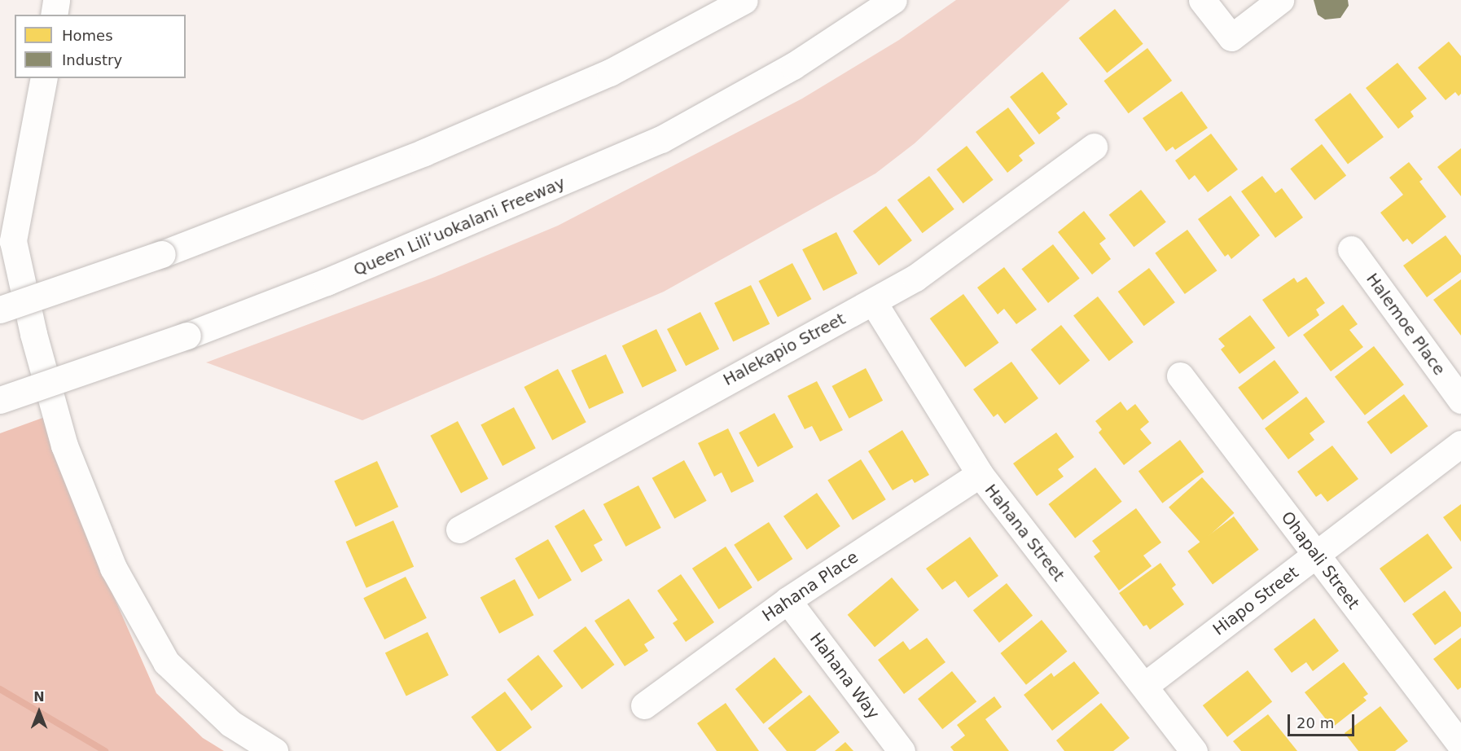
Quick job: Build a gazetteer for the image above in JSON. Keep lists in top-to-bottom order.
{
  "streets": {
    "main road": [
      "Queen Liliʻuokalani Freeway",
      "Halemoe Place",
      "Halekapio Street",
      "Hahana Street",
      "Ohapali Street",
      "Hahana Place",
      "Hiapo Street",
      "Hahana Way"
    ]
  },
  "crossings": [
    ["Halekapio Street", "Hahana Street"],
    ["Hahana Street", "Hahana Place"],
    ["Hahana Street", "Hiapo Street"],
    ["Ohapali Street", "Hiapo Street"],
    ["Hahana Place", "Hahana Way"]
  ],
  "legend": ["Homes", "Industry"],
  "scale_bar": "20 m",
  "north": "top"
}
